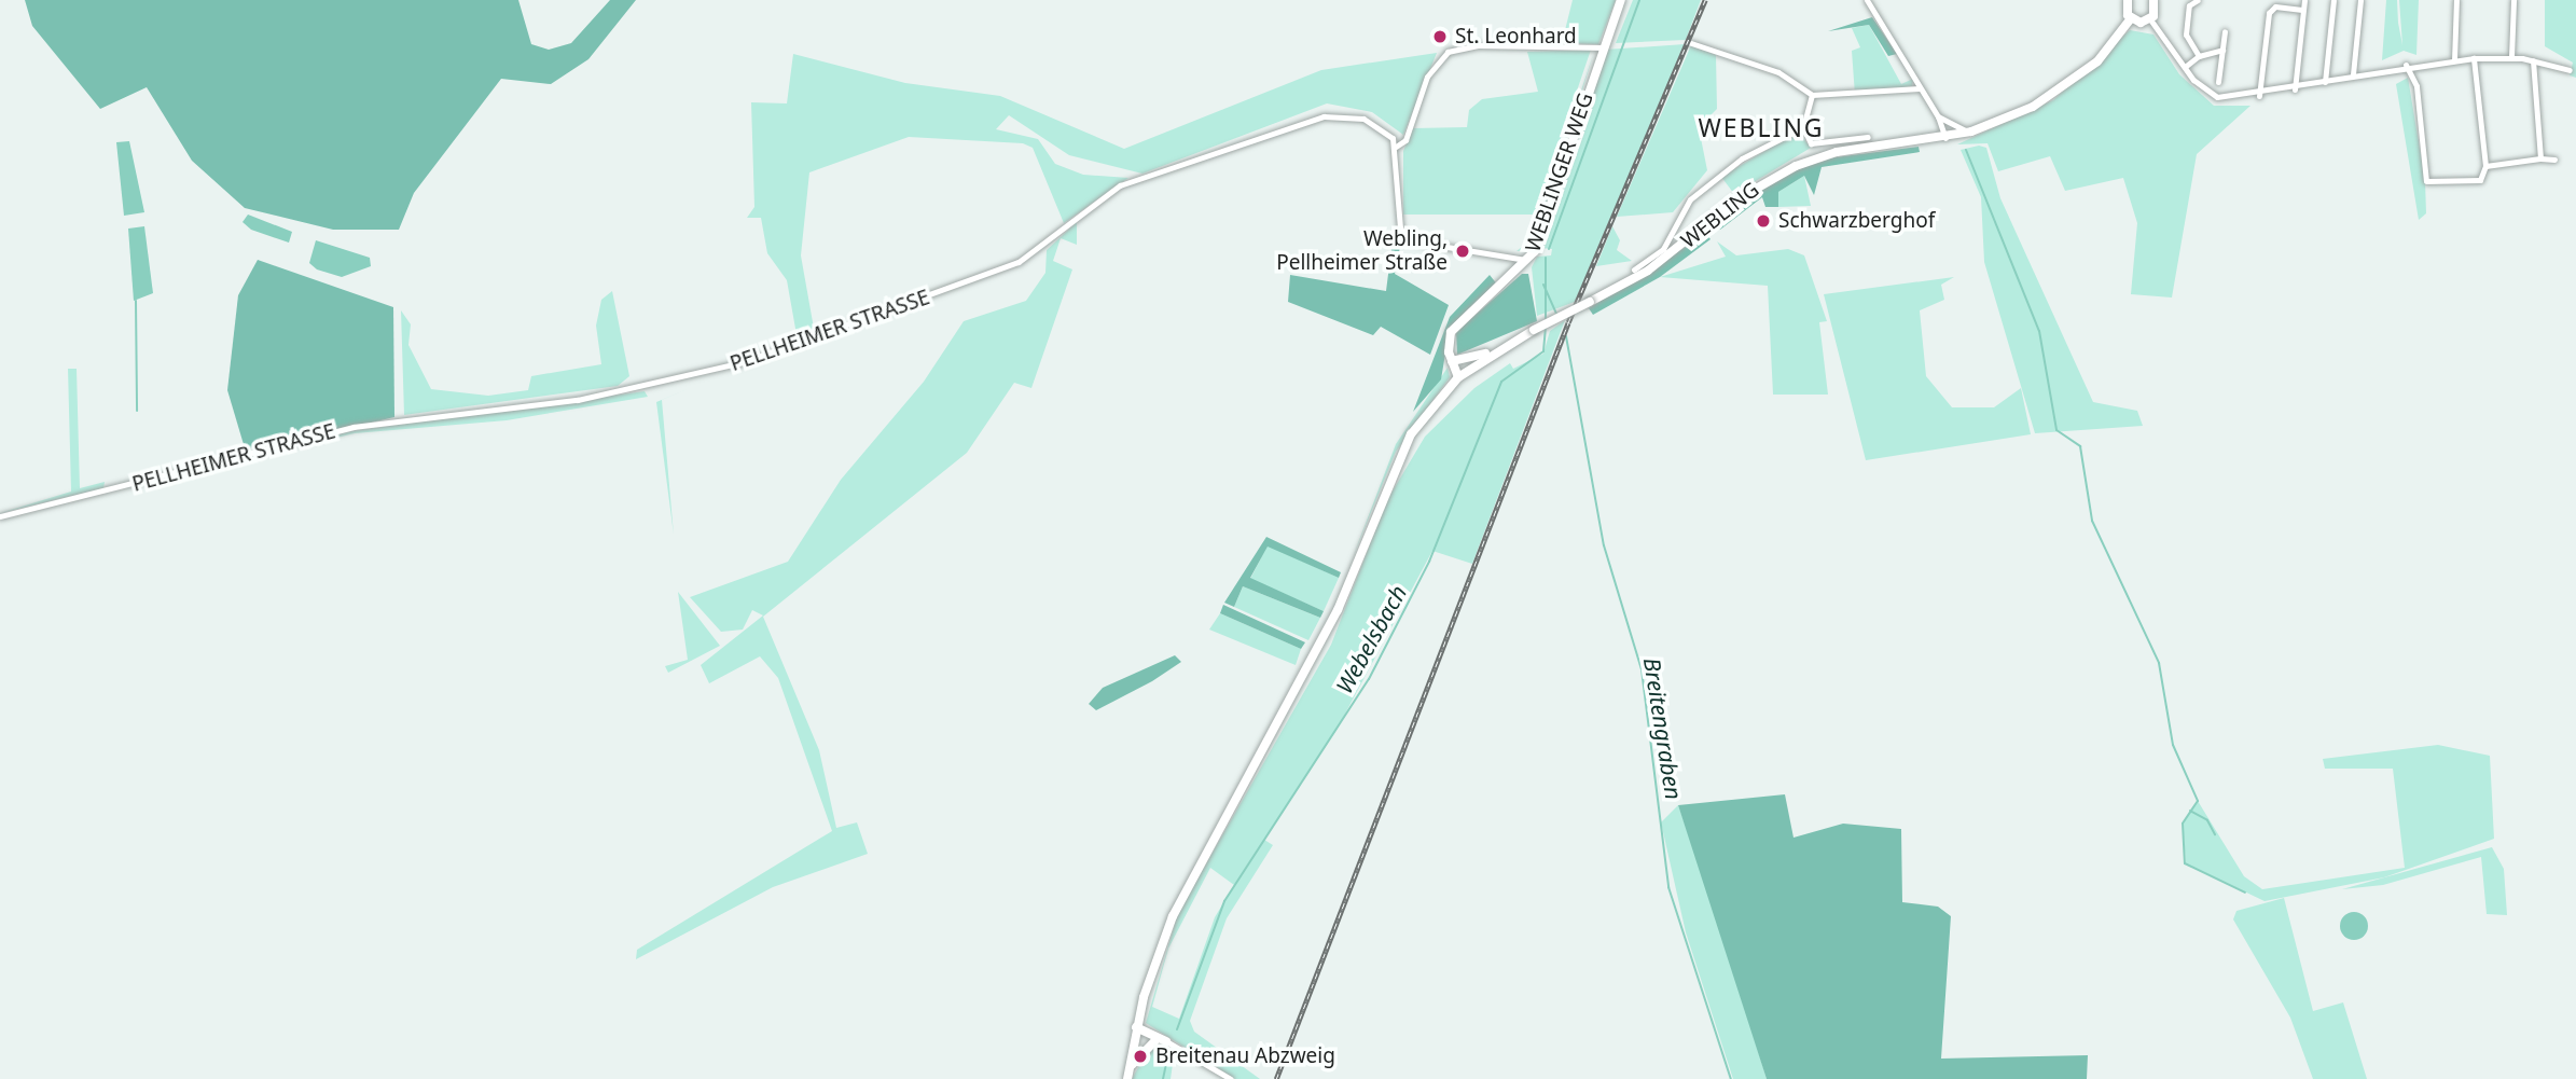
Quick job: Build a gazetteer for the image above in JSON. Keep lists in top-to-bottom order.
{
  "streets": {
    "main road": ["WEBLINGER WEG", "WEBLING"],
    "street": ["PELLHEIMER STRASSE"]
  },
  "districts": ["WEBLING"],
  "water": ["Webelsbach", "Breitengraben"],
  "places": [
    "St. Leonhard",
    "Schwarzberghof",
    "Webling, Pellheimer Straße",
    "Breitenau Abzweig"
  ]
}
